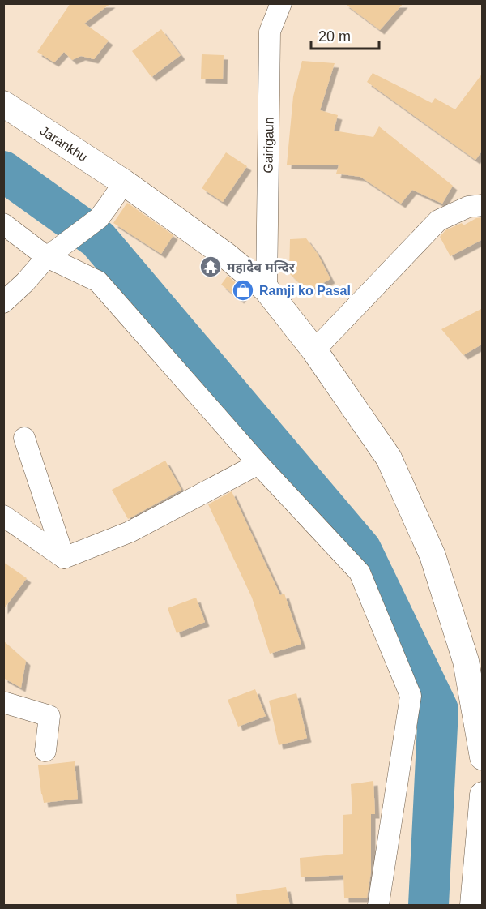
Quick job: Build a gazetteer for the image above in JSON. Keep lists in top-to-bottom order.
{
  "streets": {
    "street": ["Jarankhu", "Gairigaun"]
  },
  "crossings": [
    ["Jarankhu", "Gairigaun"]
  ],
  "places": {
    "temple": ["महादेव मन्दिर"],
    "shop": ["Ramji ko Pasal"]
  },
  "scale_bar": "20 m"
}
